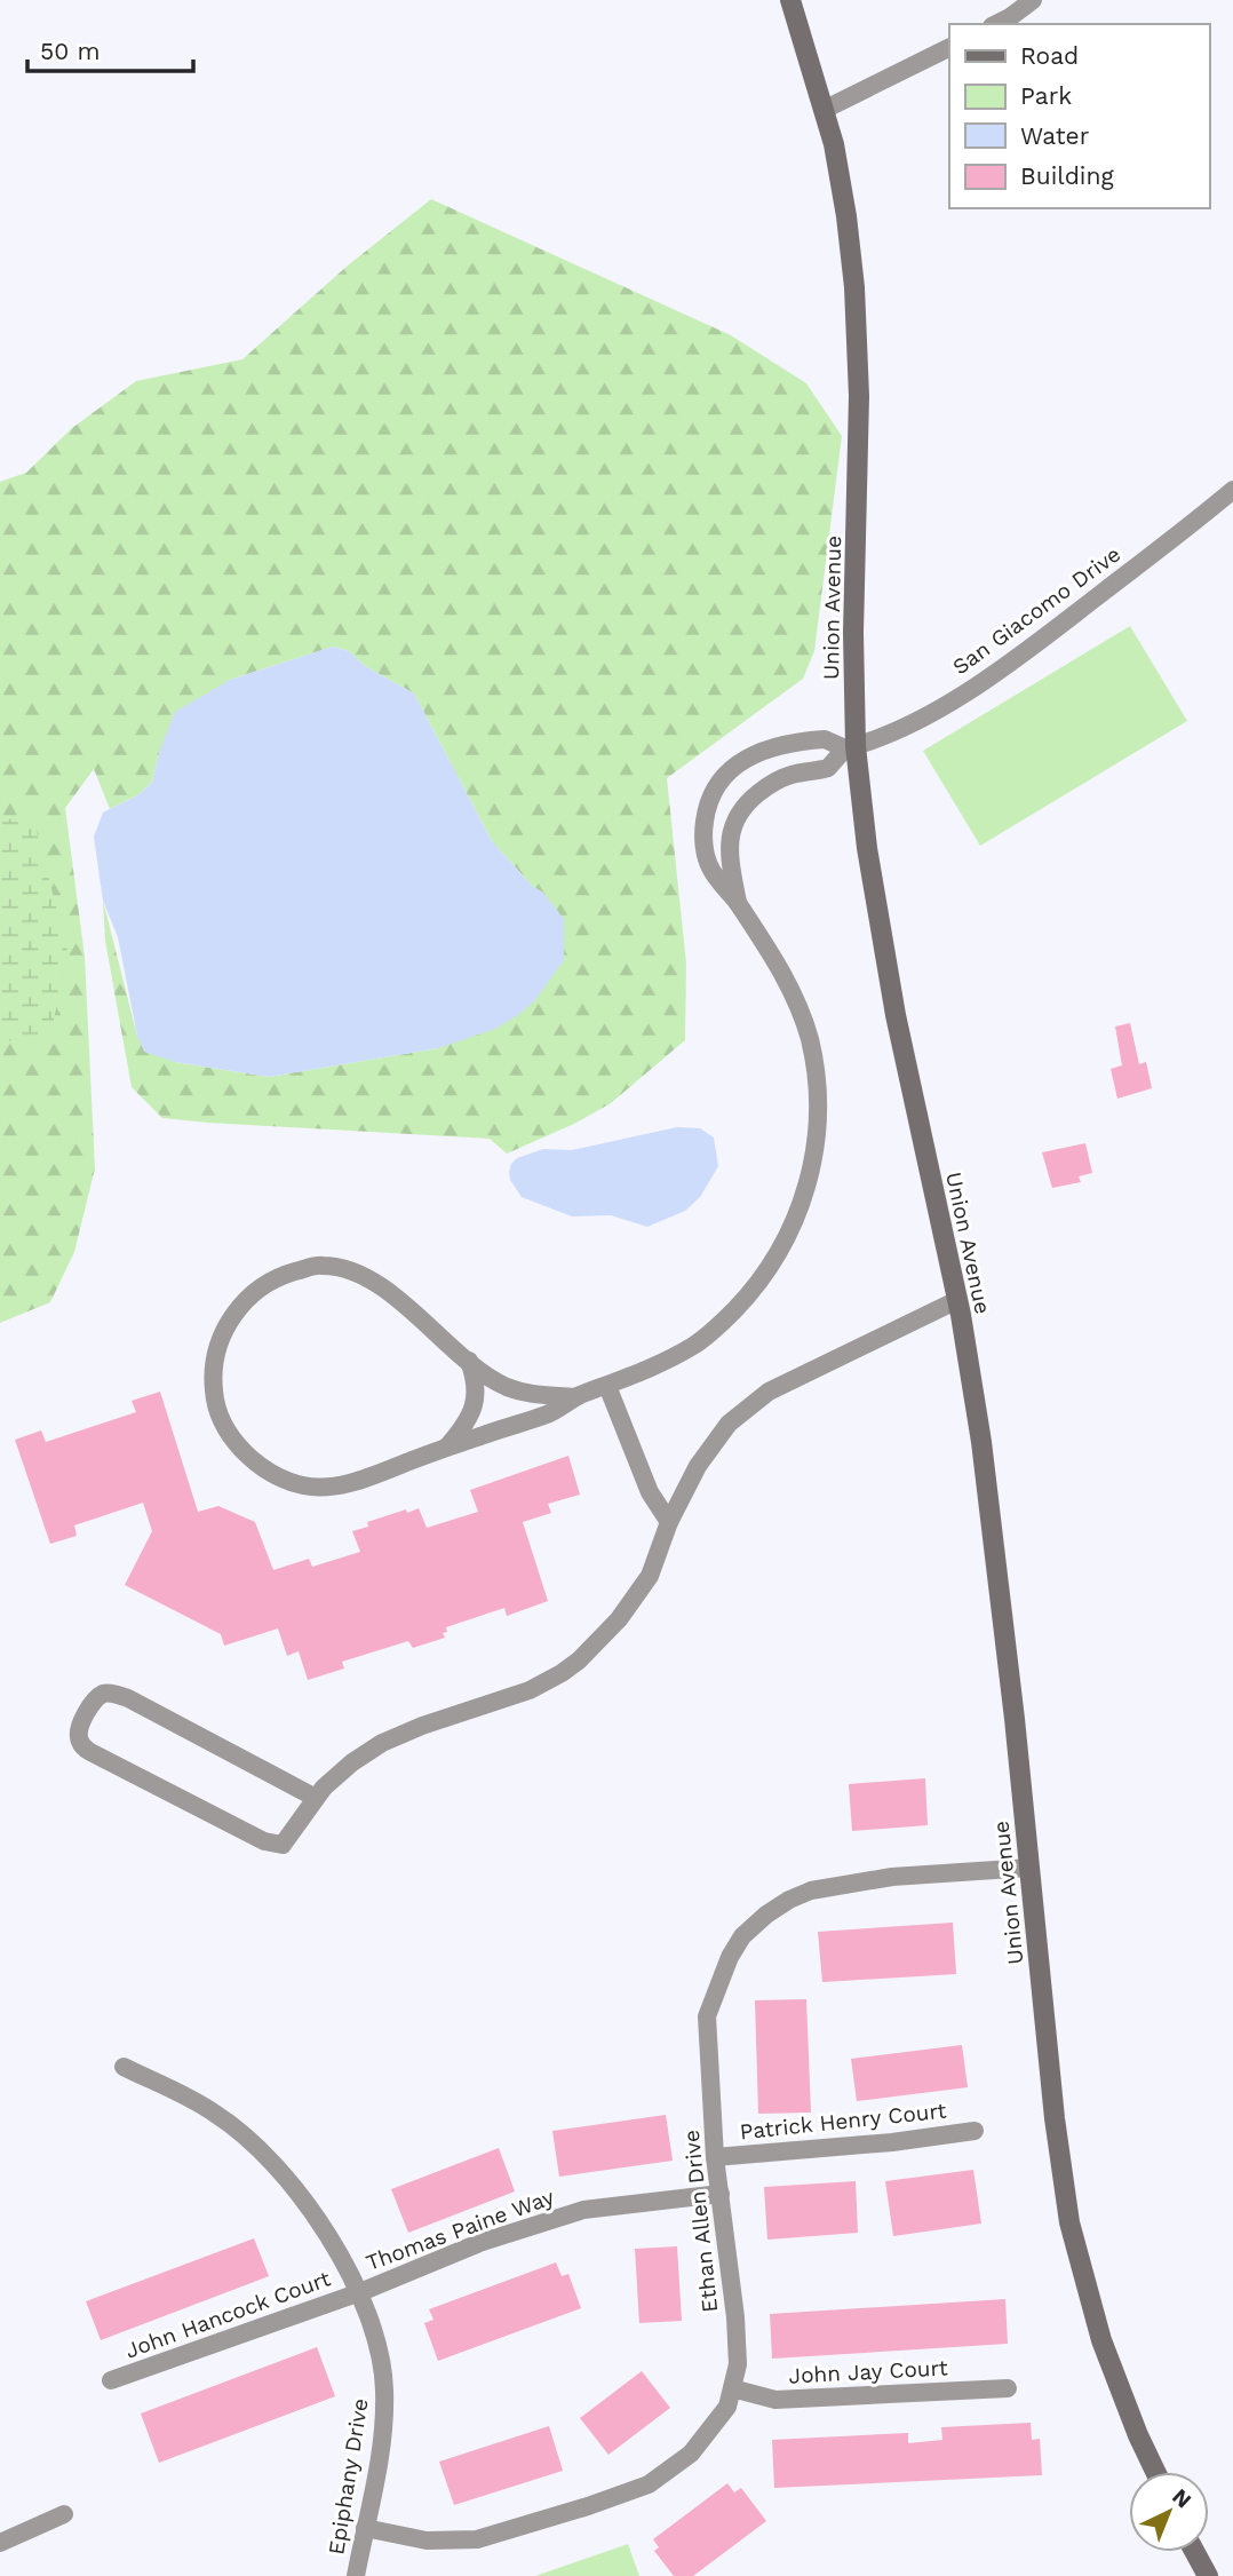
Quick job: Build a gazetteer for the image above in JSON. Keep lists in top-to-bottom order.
{
  "streets": {
    "street": [
      "Union Avenue",
      "San Giacomo Drive",
      "Patrick Henry Court",
      "Ethan Allen Drive",
      "Thomas Paine Way",
      "John Hancock Court",
      "John Jay Court",
      "Epiphany Drive"
    ]
  },
  "crossings": [
    ["Union Avenue", "San Giacomo Drive"],
    ["Union Avenue", "Ethan Allen Drive"],
    ["Patrick Henry Court", "Ethan Allen Drive"],
    ["Ethan Allen Drive", "Thomas Paine Way"],
    ["Ethan Allen Drive", "John Jay Court"],
    ["Ethan Allen Drive", "Epiphany Drive"],
    ["Thomas Paine Way", "John Hancock Court"],
    ["Thomas Paine Way", "Epiphany Drive"],
    ["John Hancock Court", "Epiphany Drive"]
  ],
  "legend": [
    "Road",
    "Park",
    "Water",
    "Building"
  ],
  "scale_bar": "50 m",
  "north": "top right"
}
